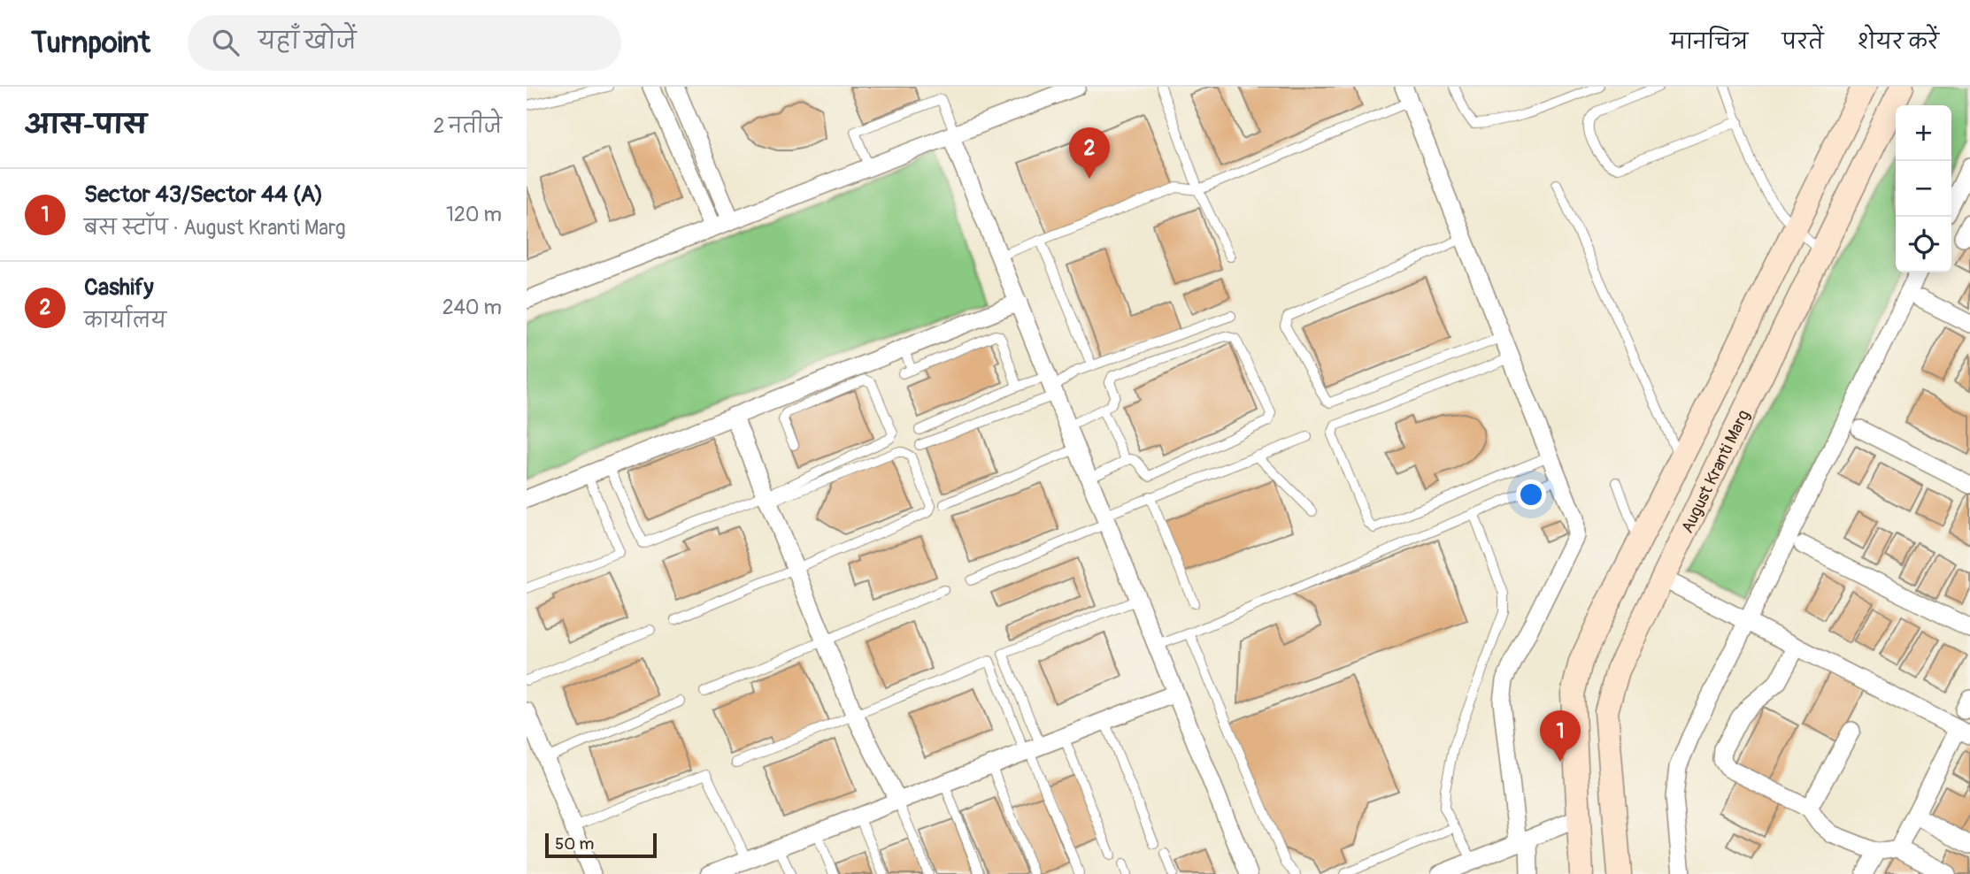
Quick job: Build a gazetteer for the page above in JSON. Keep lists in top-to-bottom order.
{
  "streets": {
    "main road": ["August Kranti Marg"]
  },
  "scale_bar": "50 m",
  "page": {
    "header": "Turnpoint",
    "search": "यहाँ खोजें",
    "nav": ["मानचित्र", "परतें", "शेयर करें"],
    "heading": ["आस-पास", "2 नतीजे"],
    "map_buttons": ["+", "−"],
    "pins": ["2", "1"],
    "list": [
      {
        "mark": "1",
        "name": "Sector 43/Sector 44 (A)",
        "note": "बस स्टॉप · August Kranti Marg",
        "value": "120 m"
      },
      {
        "mark": "2",
        "name": "Cashify",
        "note": "कार्यालय",
        "value": "240 m"
      }
    ],
    "scale": "50 m"
  }
}
